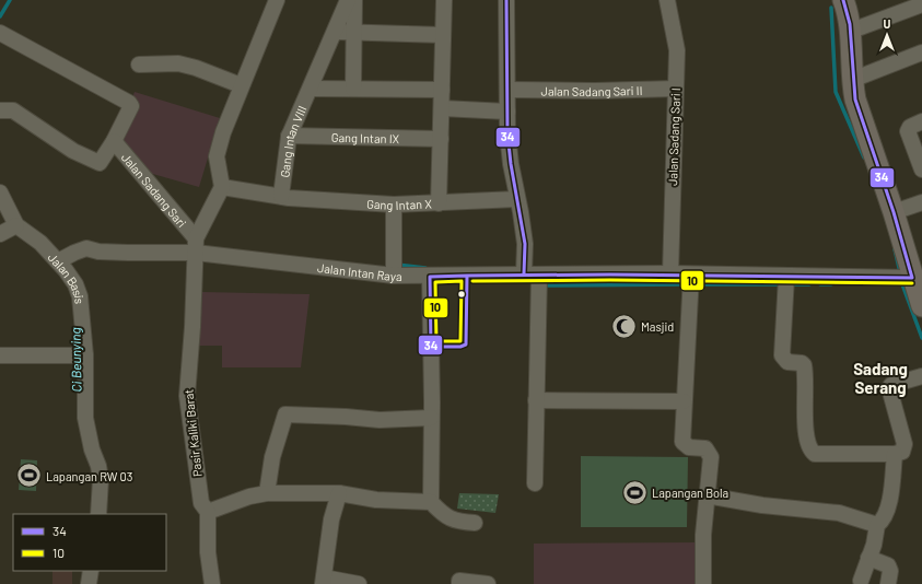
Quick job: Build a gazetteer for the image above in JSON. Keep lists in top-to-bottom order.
{
  "streets": {
    "street": [
      "Jalan Sadang Sari II",
      "Jalan Sadang Sari I",
      "Gang Intan IX",
      "Gang Intan VIII",
      "Jalan Sadang Sari",
      "Gang Intan X",
      "Jalan Intan Raya",
      "Jalan Basis",
      "Pasir Kaliki Barat"
    ]
  },
  "crossings": [
    ["Jalan Sadang Sari II", "Jalan Sadang Sari I"],
    ["Jalan Sadang Sari I", "Jalan Intan Raya"],
    ["Gang Intan IX", "Gang Intan VIII"],
    ["Gang Intan VIII", "Gang Intan X"],
    ["Jalan Sadang Sari", "Jalan Intan Raya"],
    ["Jalan Sadang Sari", "Pasir Kaliki Barat"],
    ["Jalan Intan Raya", "Jalan Basis"],
    ["Jalan Intan Raya", "Pasir Kaliki Barat"]
  ],
  "districts": ["Sadang Serang"],
  "water": ["Ci Beunying"],
  "places": {
    "mosque": ["Masjid"],
    "sports": ["Lapangan RW 03", "Lapangan Bola"]
  },
  "lines": ["transit line 34", "transit line 10"],
  "legend": ["34", "10"],
  "north": "top"
}
